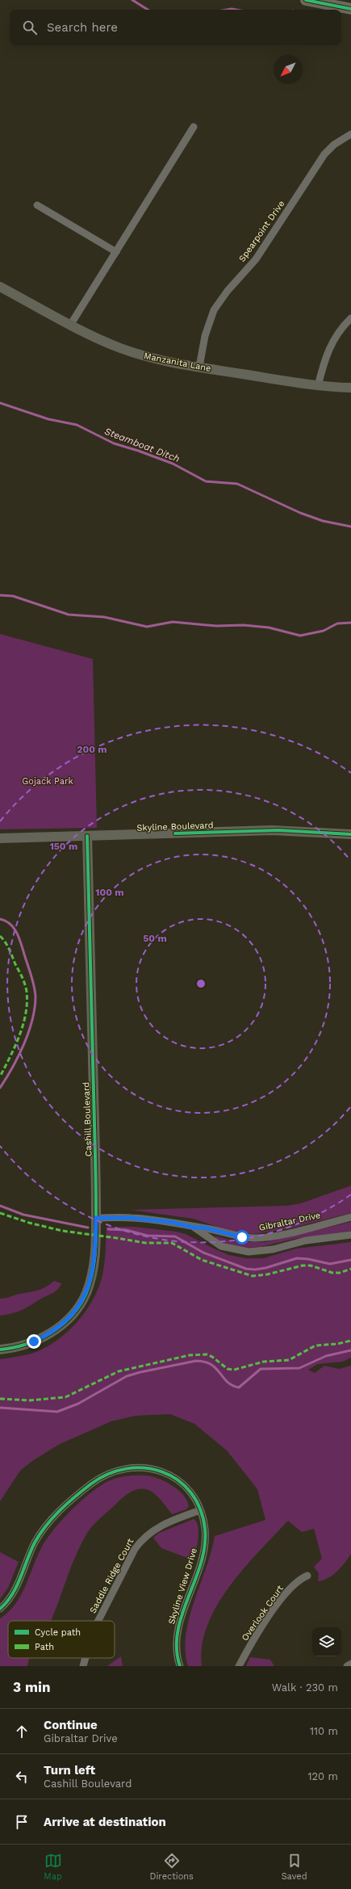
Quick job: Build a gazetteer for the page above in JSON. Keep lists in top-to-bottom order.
{
  "streets": {
    "street": [
      "Spearpoint Drive",
      "Manzanita Lane",
      "Skyline Boulevard",
      "Cashill Boulevard",
      "Gibraltar Drive",
      "Saddle Ridge Court",
      "Skyline View Drive",
      "Overlook Court"
    ]
  },
  "crossings": [
    ["Spearpoint Drive", "Manzanita Lane"],
    ["Skyline Boulevard", "Cashill Boulevard"],
    ["Cashill Boulevard", "Gibraltar Drive"],
    ["Saddle Ridge Court", "Skyline View Drive"]
  ],
  "water": ["Steamboat Ditch"],
  "parks": ["Gojack Park"],
  "legend": ["Cycle path", "Path"],
  "north": "bottom left",
  "page": {
    "search": "Search here",
    "heading": ["3 min", "Walk · 230 m"],
    "list": [
      ["Continue", "Gibraltar Drive", "110 m"],
      ["Turn left", "Cashill Boulevard", "120 m"],
      "Arrive at destination"
    ],
    "nav": ["Map", "Directions", "Saved"]
  },
  "rings": [
    "200 m",
    "150 m",
    "100 m",
    "50 m"
  ]
}
